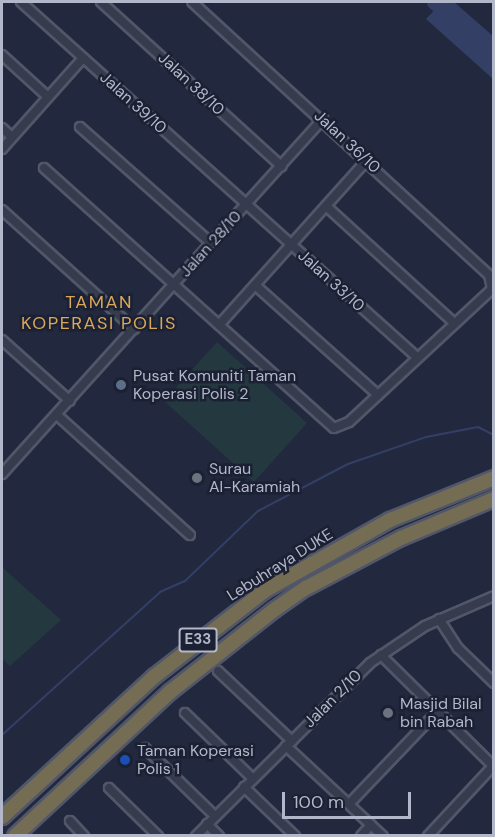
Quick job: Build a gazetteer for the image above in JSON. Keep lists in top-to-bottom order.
{
  "streets": {
    "highway": ["Lebuhraya DUKE", "E33"],
    "street": [
      "Jalan 38/10",
      "Jalan 39/10",
      "Jalan 36/10",
      "Jalan 28/10",
      "Jalan 33/10",
      "Jalan 2/10"
    ]
  },
  "crossings": [
    ["Jalan 38/10", "Jalan 28/10"],
    ["Jalan 39/10", "Jalan 28/10"],
    ["Jalan 39/10", "Jalan 33/10"],
    ["Jalan 36/10", "Jalan 28/10"],
    ["Jalan 28/10", "Jalan 33/10"]
  ],
  "districts": ["TAMAN KOPERASI POLIS"],
  "places": [
    "Pusat Komuniti Taman Koperasi Polis 2",
    "Surau Al-Karamiah",
    "Masjid Bilal bin Rabah",
    "Taman Koperasi Polis 1"
  ],
  "scale_bar": "100 m"
}
